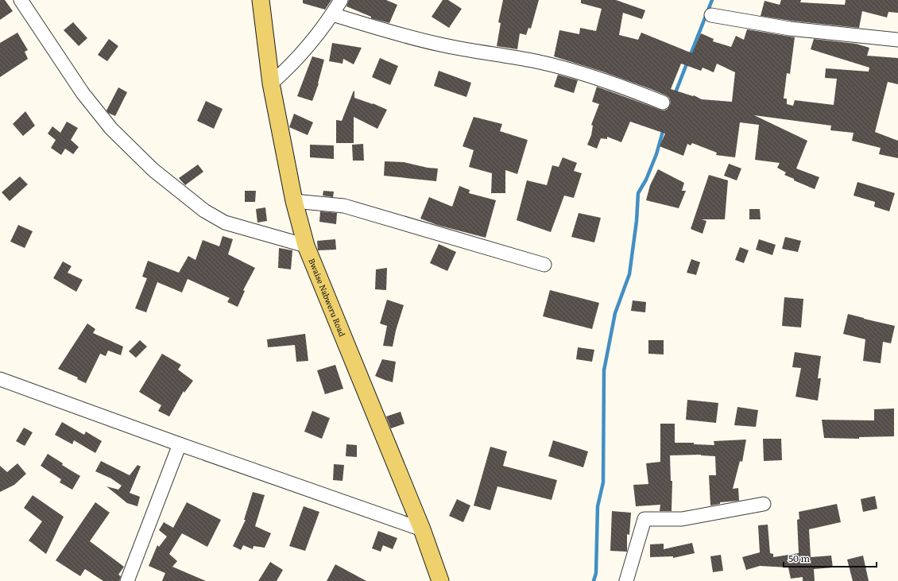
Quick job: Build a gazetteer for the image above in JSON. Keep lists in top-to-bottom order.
{
  "streets": {
    "main road": ["Bwaise Nabweru Road"]
  },
  "scale_bar": "50 m"
}
